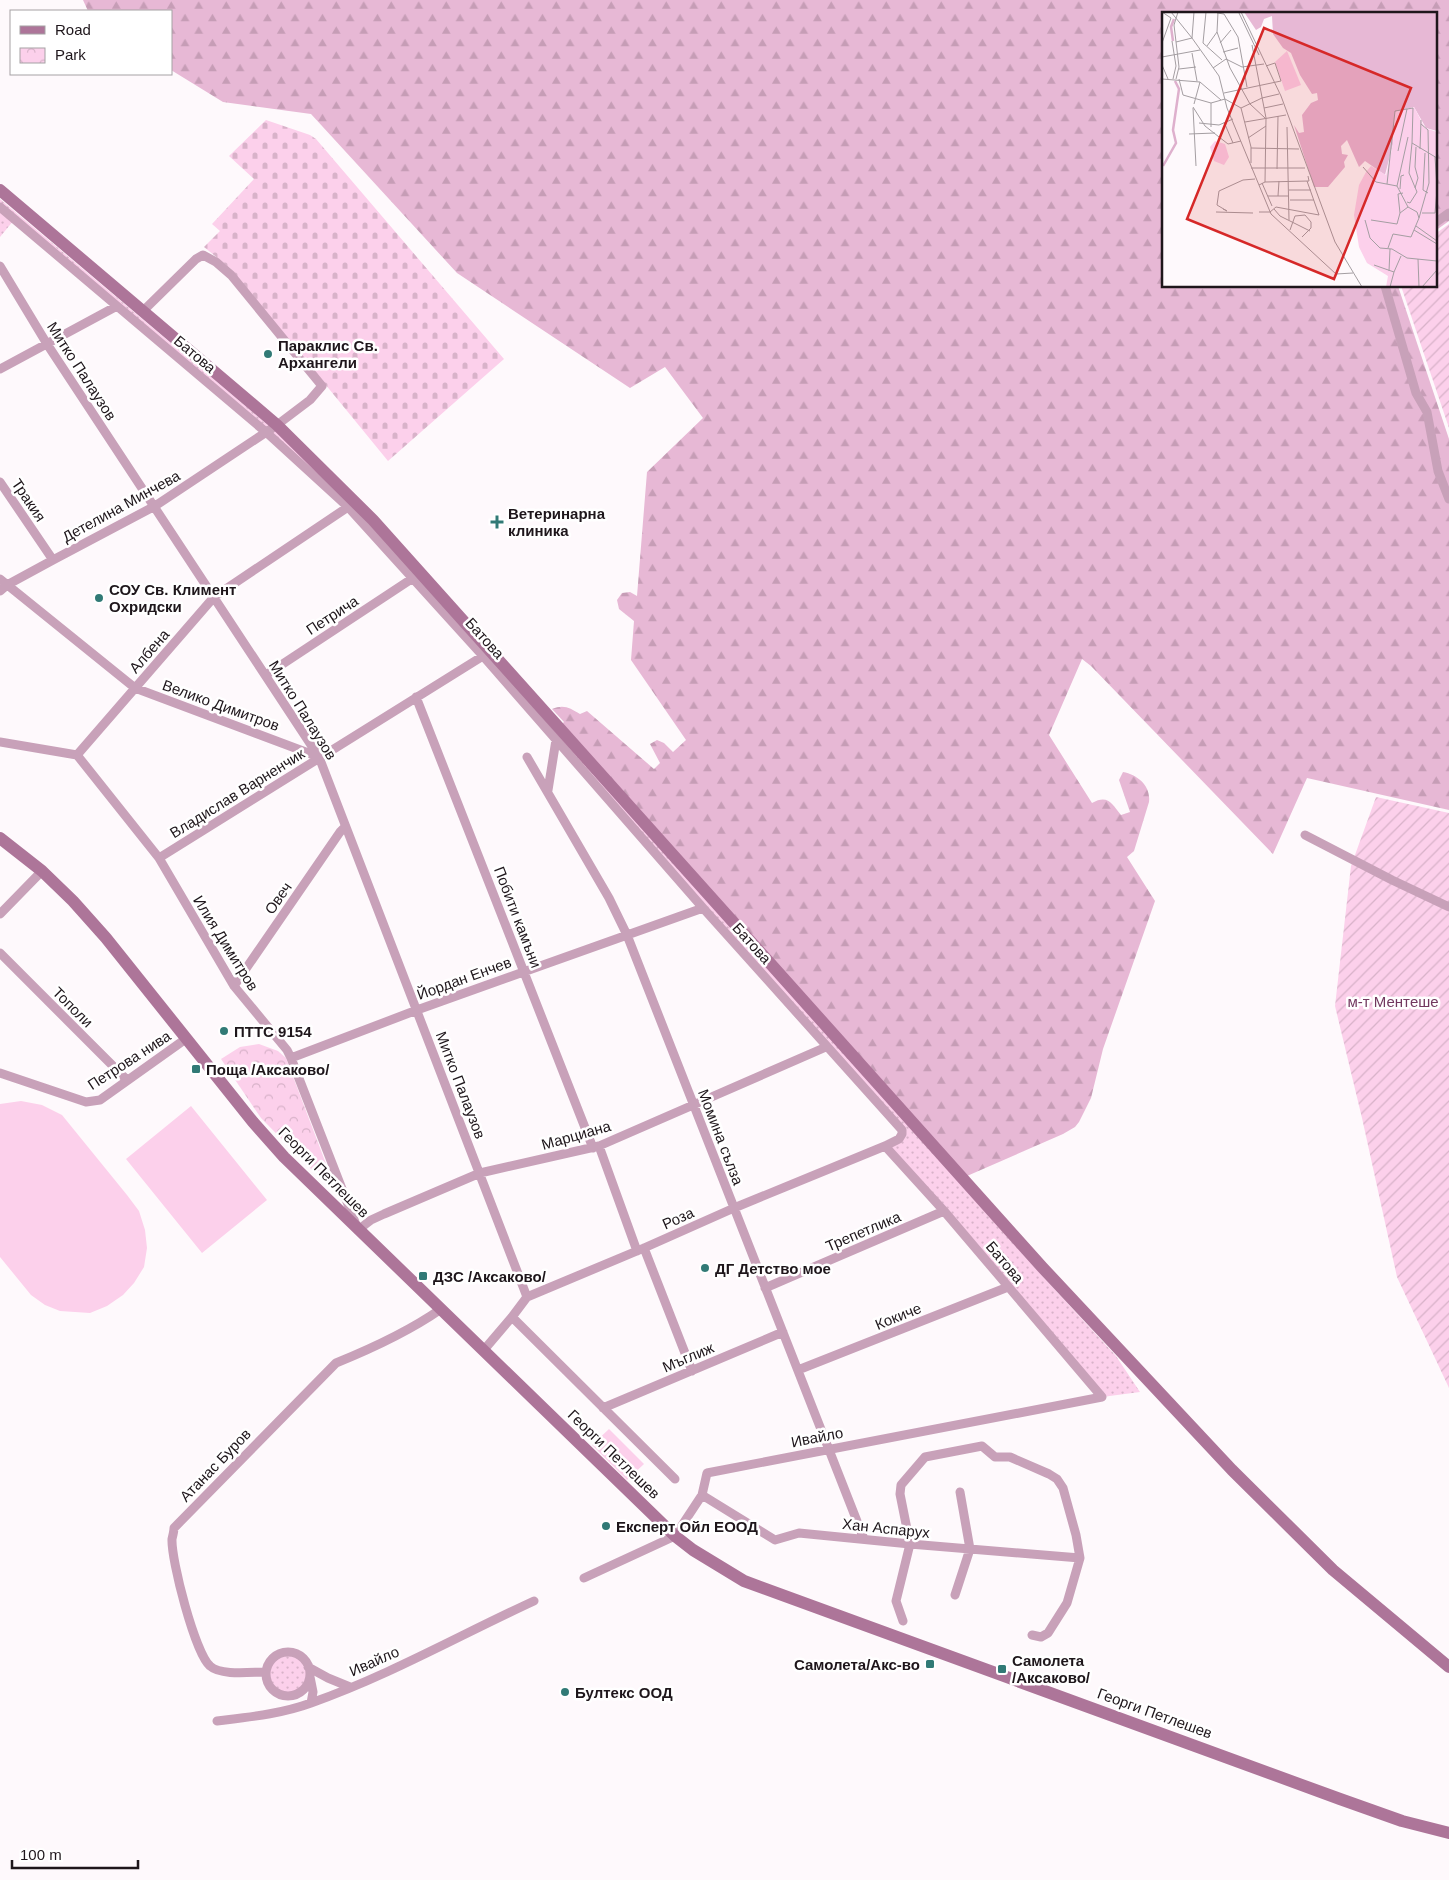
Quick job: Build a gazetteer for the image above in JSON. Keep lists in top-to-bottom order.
{
  "streets": {
    "main road": ["Георги Петлешев"],
    "street": [
      "Батова",
      "Митко Палаузов",
      "Тракия",
      "Детелина Минчева",
      "Петрича",
      "Албена",
      "Велико Димитров",
      "Владислав Варненчик",
      "Овеч",
      "Побити камъни",
      "Илия Димитров",
      "Йордан Енчев",
      "Тополи",
      "Петрова нива",
      "Марциана",
      "Момина сълза",
      "Роза",
      "Трепетлика",
      "Кокиче",
      "Мъглиж",
      "Ивайло",
      "Атанас Буров",
      "Хан Аспарух"
    ]
  },
  "crossings": [
    ["Батова", "Детелина Минчева"],
    ["Батова", "Петрича"],
    ["Батова", "Албена"],
    ["Батова", "Владислав Варненчик"],
    ["Батова", "Йордан Енчев"],
    ["Батова", "Марциана"],
    ["Батова", "Роза"],
    ["Батова", "Трепетлика"],
    ["Батова", "Кокиче"],
    ["Батова", "Ивайло"],
    ["Митко Палаузов", "Детелина Минчева"],
    ["Митко Палаузов", "Петрича"],
    ["Митко Палаузов", "Албена"],
    ["Митко Палаузов", "Велико Димитров"],
    ["Митко Палаузов", "Владислав Варненчик"],
    ["Митко Палаузов", "Овеч"],
    ["Митко Палаузов", "Йордан Енчев"],
    ["Митко Палаузов", "Марциана"],
    ["Митко Палаузов", "Роза"],
    ["Тракия", "Детелина Минчева"],
    ["Детелина Минчева", "Велико Димитров"],
    ["Албена", "Велико Димитров"],
    ["Албена", "Илия Димитров"],
    ["Велико Димитров", "Владислав Варненчик"],
    ["Владислав Варненчик", "Побити камъни"],
    ["Владислав Варненчик", "Илия Димитров"],
    ["Овеч", "Илия Димитров"],
    ["Побити камъни", "Йордан Енчев"],
    ["Побити камъни", "Марциана"],
    ["Побити камъни", "Роза"],
    ["Побити камъни", "Мъглиж"],
    ["Илия Димитров", "Йордан Енчев"],
    ["Илия Димитров", "Марциана"],
    ["Илия Димитров", "Георги Петлешев"],
    ["Йордан Енчев", "Момина сълза"],
    ["Тополи", "Петрова нива"],
    ["Петрова нива", "Георги Петлешев"],
    ["Марциана", "Момина сълза"],
    ["Марциана", "Георги Петлешев"],
    ["Момина сълза", "Роза"],
    ["Момина сълза", "Трепетлика"],
    ["Момина сълза", "Кокиче"],
    ["Момина сълза", "Мъглиж"],
    ["Момина сълза", "Ивайло"],
    ["Момина сълза", "Хан Аспарух"],
    ["Георги Петлешев", "Роза"],
    ["Георги Петлешев", "Ивайло"],
    ["Георги Петлешев", "Атанас Буров"],
    ["Ивайло", "Хан Аспарух"]
  ],
  "parks": ["м-т Ментeше"],
  "places": {
    "other": [
      "Параклис Св. Архангели",
      "СОУ Св. Климент Охридски",
      "ПТТС 9154",
      "ДГ Детство мое",
      "Експерт Ойл ЕООД",
      "Бултекс ООД"
    ],
    "health": ["Ветеринарна клиника"],
    "transit": [
      "Поща /Аксаково/",
      "ДЗС /Аксаково/",
      "Самолета/Акс-во",
      "Самолета /Аксаково/"
    ]
  },
  "legend": ["Road", "Park"],
  "scale_bar": "100 m"
}
